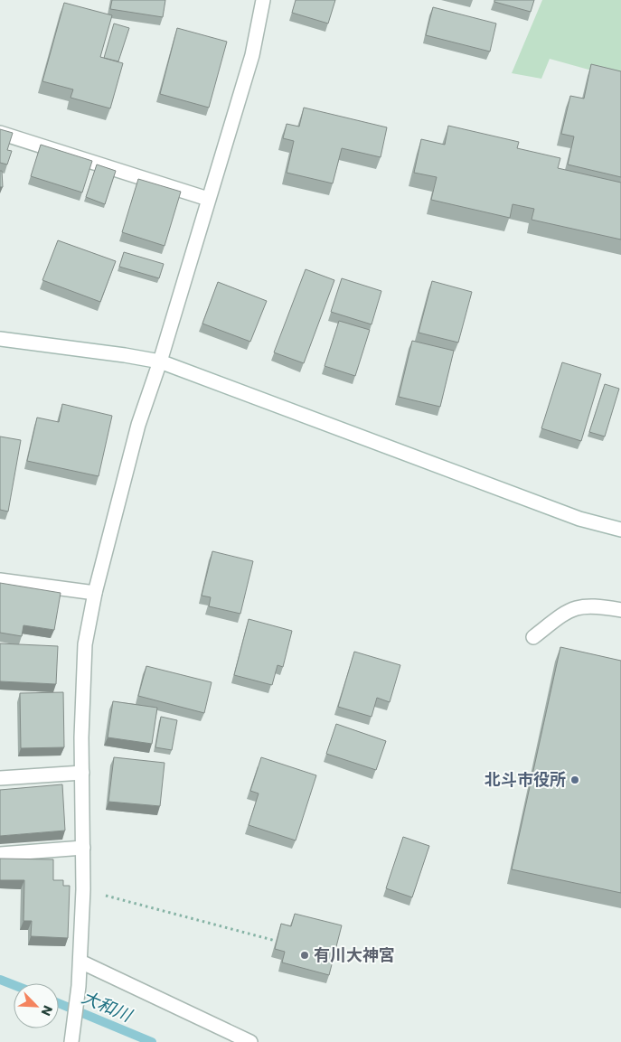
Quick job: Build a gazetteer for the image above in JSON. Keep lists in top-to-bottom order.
{
  "water": ["大和川"],
  "places": ["北斗市役所", "有川大神宮"],
  "north": "bottom right"
}
